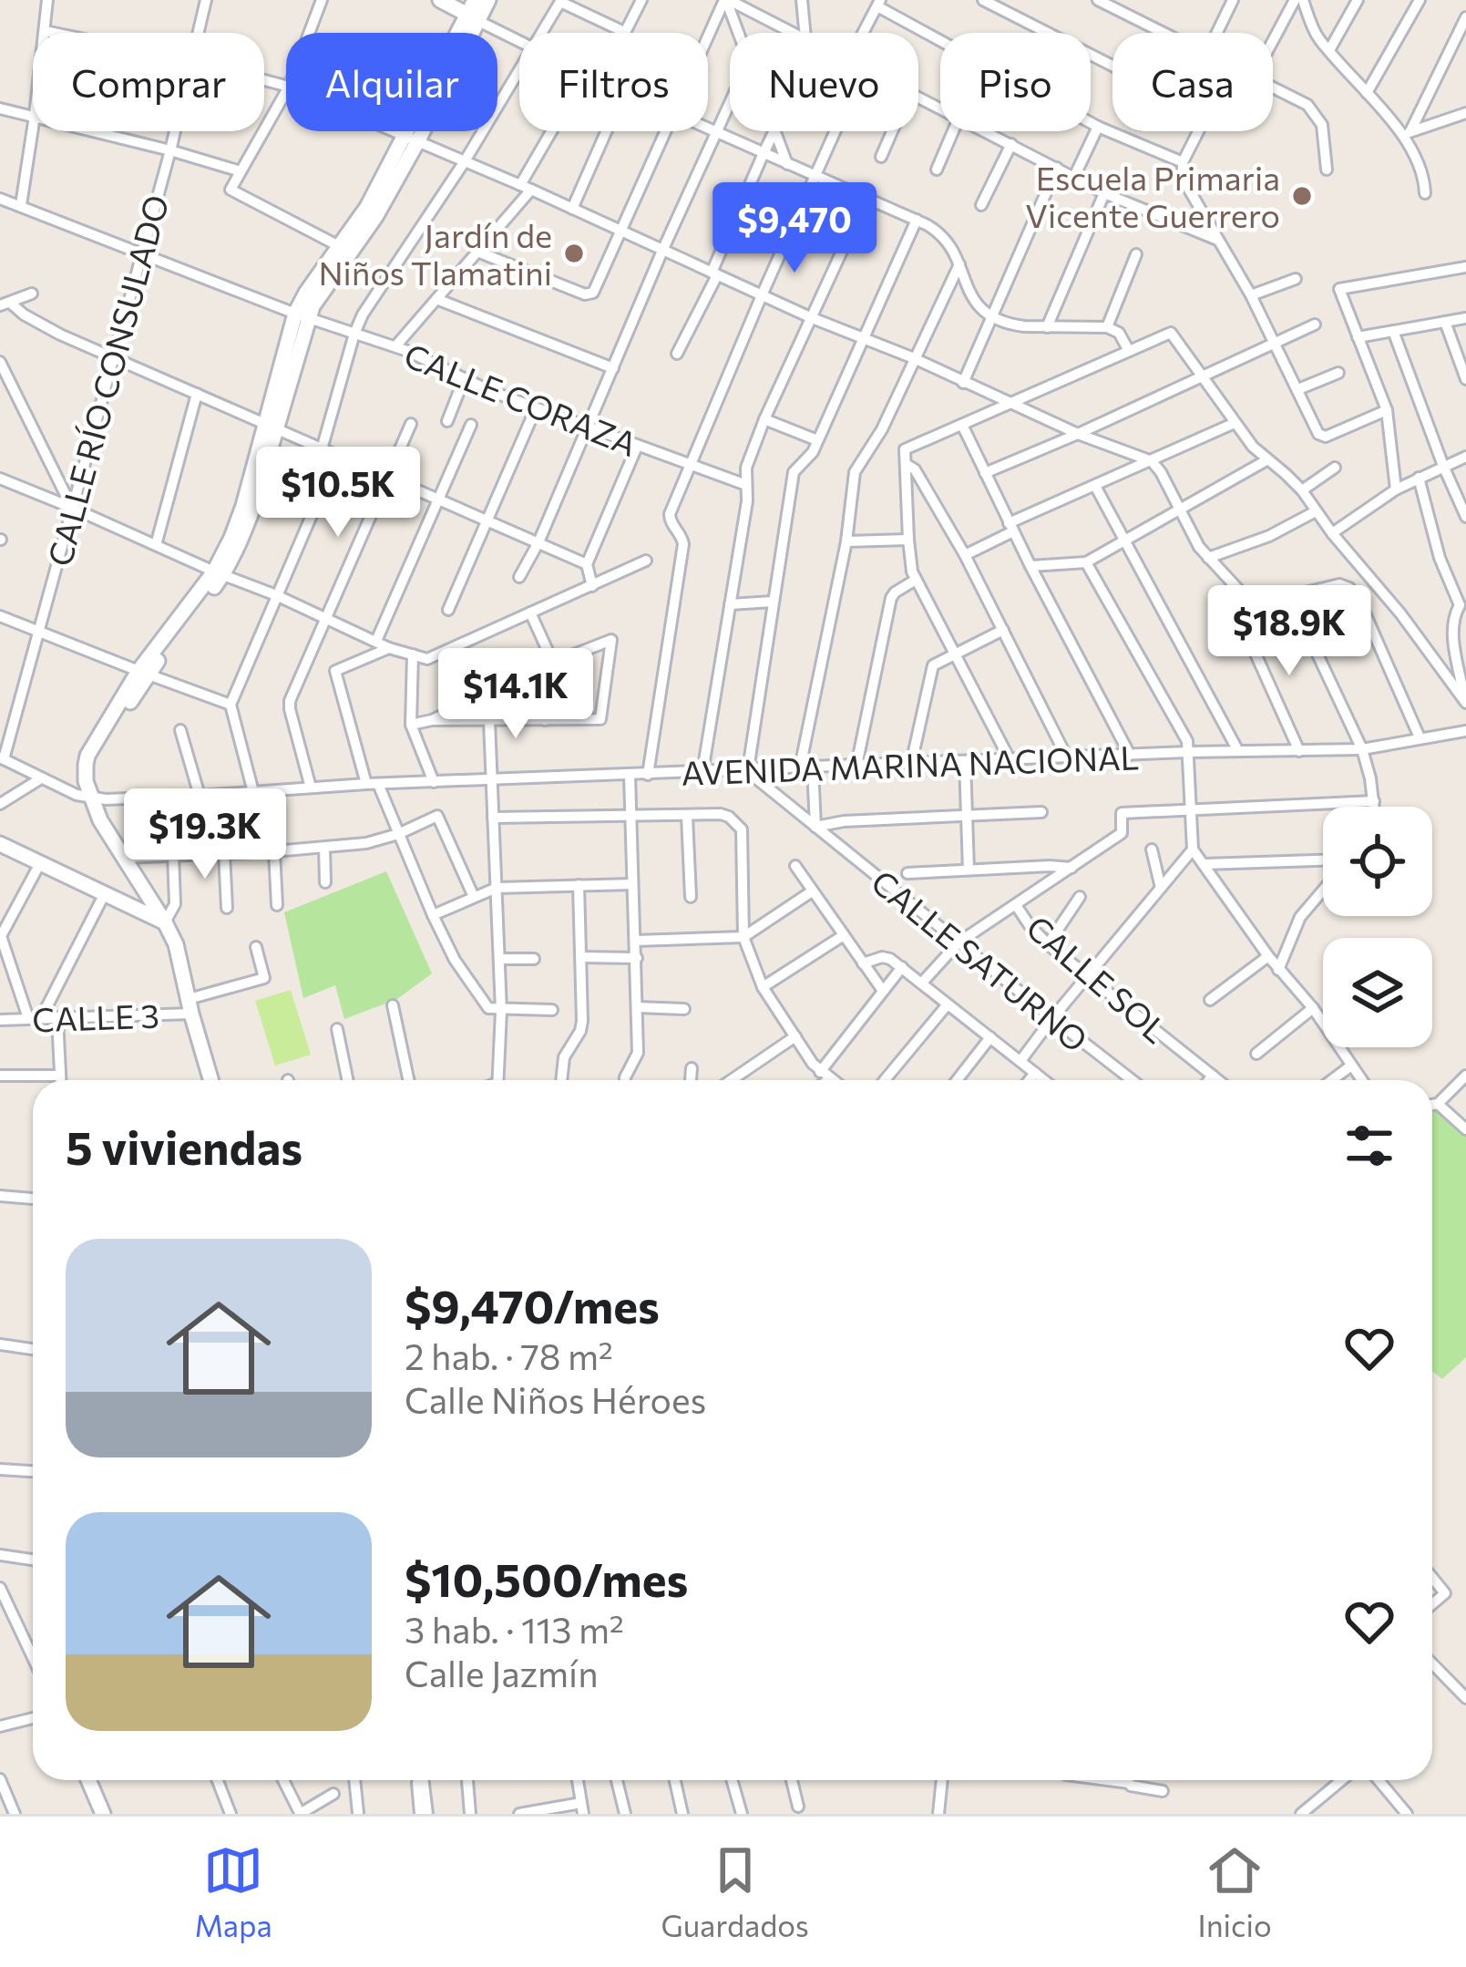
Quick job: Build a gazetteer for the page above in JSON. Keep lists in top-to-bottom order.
{
  "streets": {
    "street": [
      "CALLE RÍO CONSULADO",
      "CALLE CORAZA",
      "AVENIDA MARINA NACIONAL",
      "CALLE SATURNO",
      "CALLE SOL",
      "CALLE 3"
    ]
  },
  "crossings": [
    ["CALLE RÍO CONSULADO", "CALLE CORAZA"],
    ["AVENIDA MARINA NACIONAL", "CALLE SATURNO"]
  ],
  "places": ["Escuela Primaria Vicente Guerrero", "Jardín de Niños Tlamatini"],
  "page": {
    "chip": [
      "Comprar",
      "Alquilar",
      "Filtros",
      "Nuevo",
      "Piso",
      "Casa"
    ],
    "price": [
      "$9,470",
      "$10.5K",
      "$18.9K",
      "$14.1K",
      "$19.3K"
    ],
    "heading": "5 viviendas",
    "list": [
      {
        "name": "$9,470/mes",
        "note": "2 hab. · 78 m² · Calle Niños Héroes"
      },
      {
        "name": "$10,500/mes",
        "note": "3 hab. · 113 m² · Calle Jazmín"
      }
    ],
    "tabs": ["Mapa", "Guardados", "Inicio"]
  }
}
